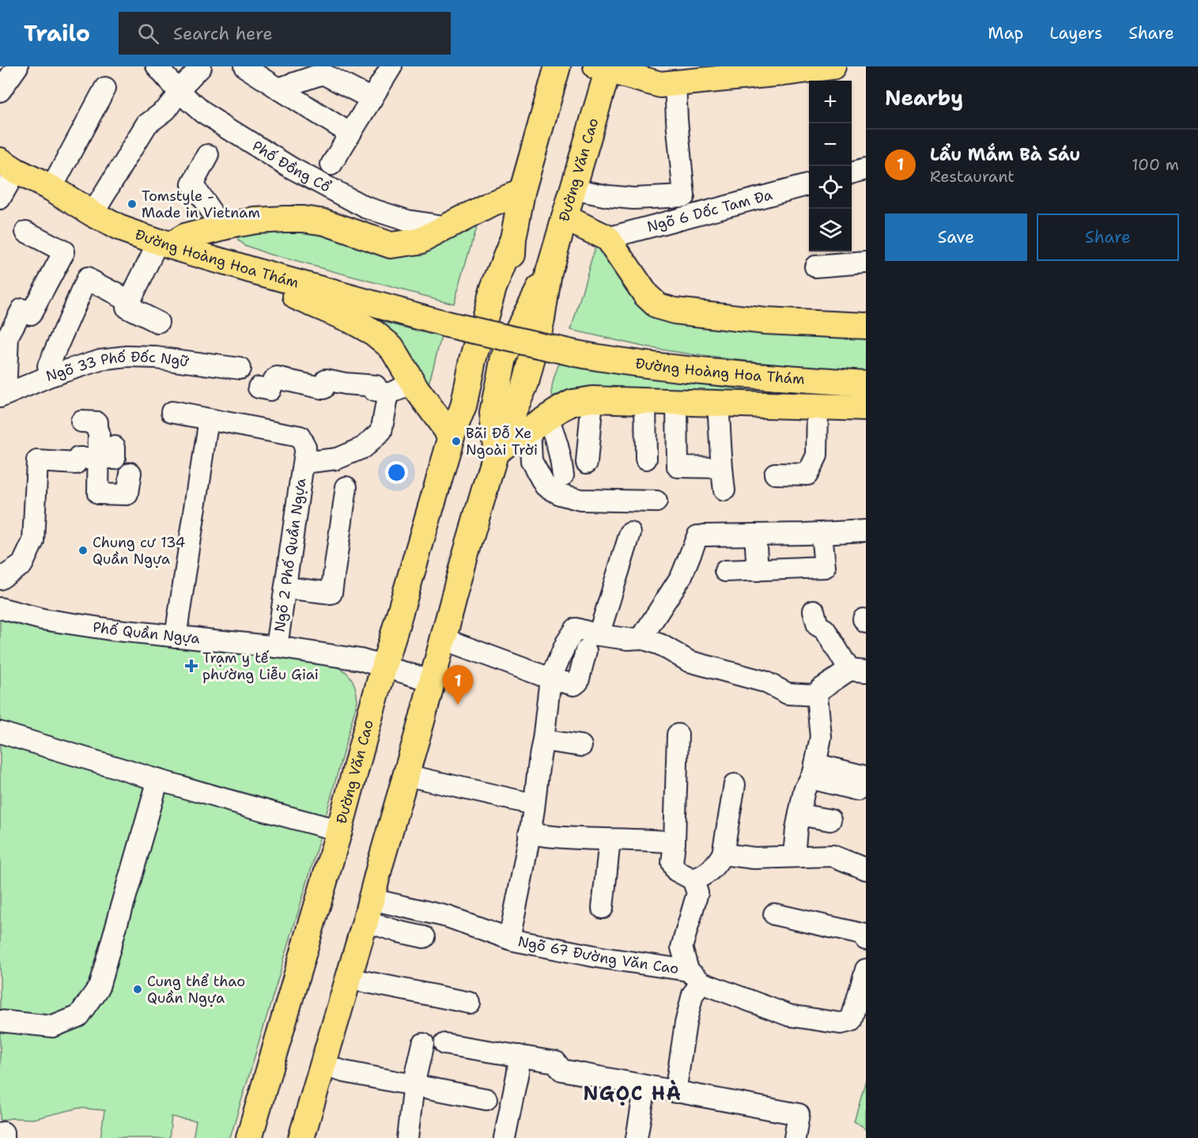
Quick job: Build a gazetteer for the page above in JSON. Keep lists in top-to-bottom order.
{
  "streets": {
    "main road": ["Đường Văn Cao", "Đường Hoàng Hoa Thám"],
    "street": [
      "Phố Đồng Cổ",
      "Ngõ 6 Dốc Tam Đa",
      "Ngõ 33 Phố Đốc Ngữ",
      "Ngõ 2 Phố Quần Ngựa",
      "Phố Quần Ngựa",
      "Ngõ 67 Đường Văn Cao"
    ]
  },
  "crossings": [
    ["Đường Văn Cao", "Phố Quần Ngựa"],
    ["Đường Văn Cao", "Ngõ 67 Đường Văn Cao"],
    ["Ngõ 2 Phố Quần Ngựa", "Phố Quần Ngựa"]
  ],
  "districts": ["NGỌC HÀ"],
  "places": {
    "other": [
      "Tomstyle - Made in Vietnam",
      "Bãi Đỗ Xe Ngoài Trời",
      "Chung cư 134 Quần Ngựa",
      "Cung thể thao Quần Ngựa"
    ],
    "health": ["Trạm y tế phường Liễu Giai"]
  },
  "page": {
    "header": "Trailo",
    "search": "Search here",
    "nav": ["Map", "Layers", "Share"],
    "heading": "Nearby",
    "map_buttons": ["+", "−"],
    "list": [
      {
        "mark": "1",
        "name": "Lẩu Mắm Bà Sáu",
        "note": "Restaurant",
        "value": "100 m"
      }
    ],
    "buttons": ["Save", "Share"],
    "pins": "1"
  }
}
